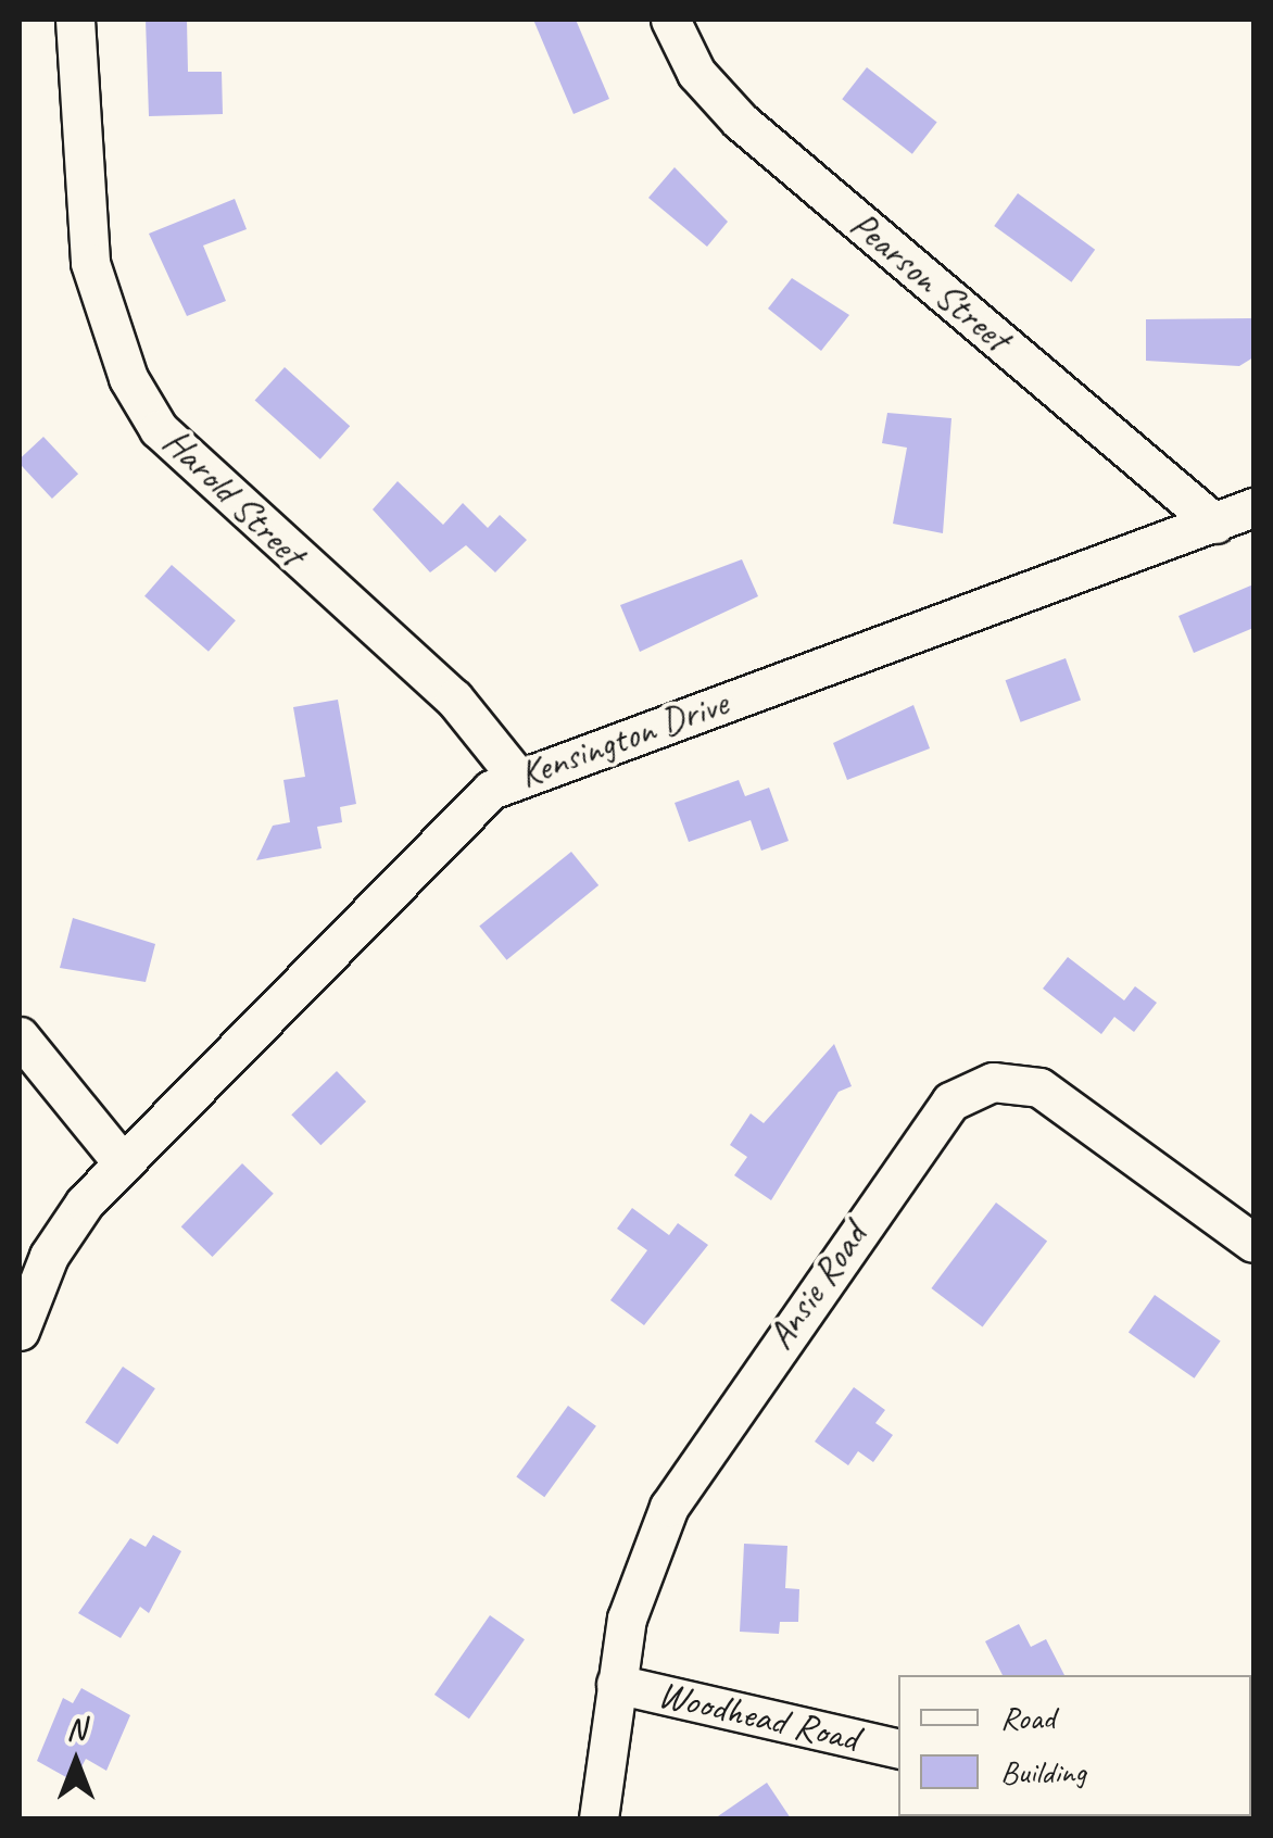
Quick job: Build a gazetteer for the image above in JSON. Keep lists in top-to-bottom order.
{
  "streets": {
    "street": [
      "Pearson Street",
      "Harold Street",
      "Kensington Drive",
      "Ansie Road",
      "Woodhead Road"
    ]
  },
  "crossings": [
    ["Pearson Street", "Kensington Drive"],
    ["Harold Street", "Kensington Drive"],
    ["Ansie Road", "Woodhead Road"]
  ],
  "legend": ["Road", "Building"],
  "north": "top"
}
